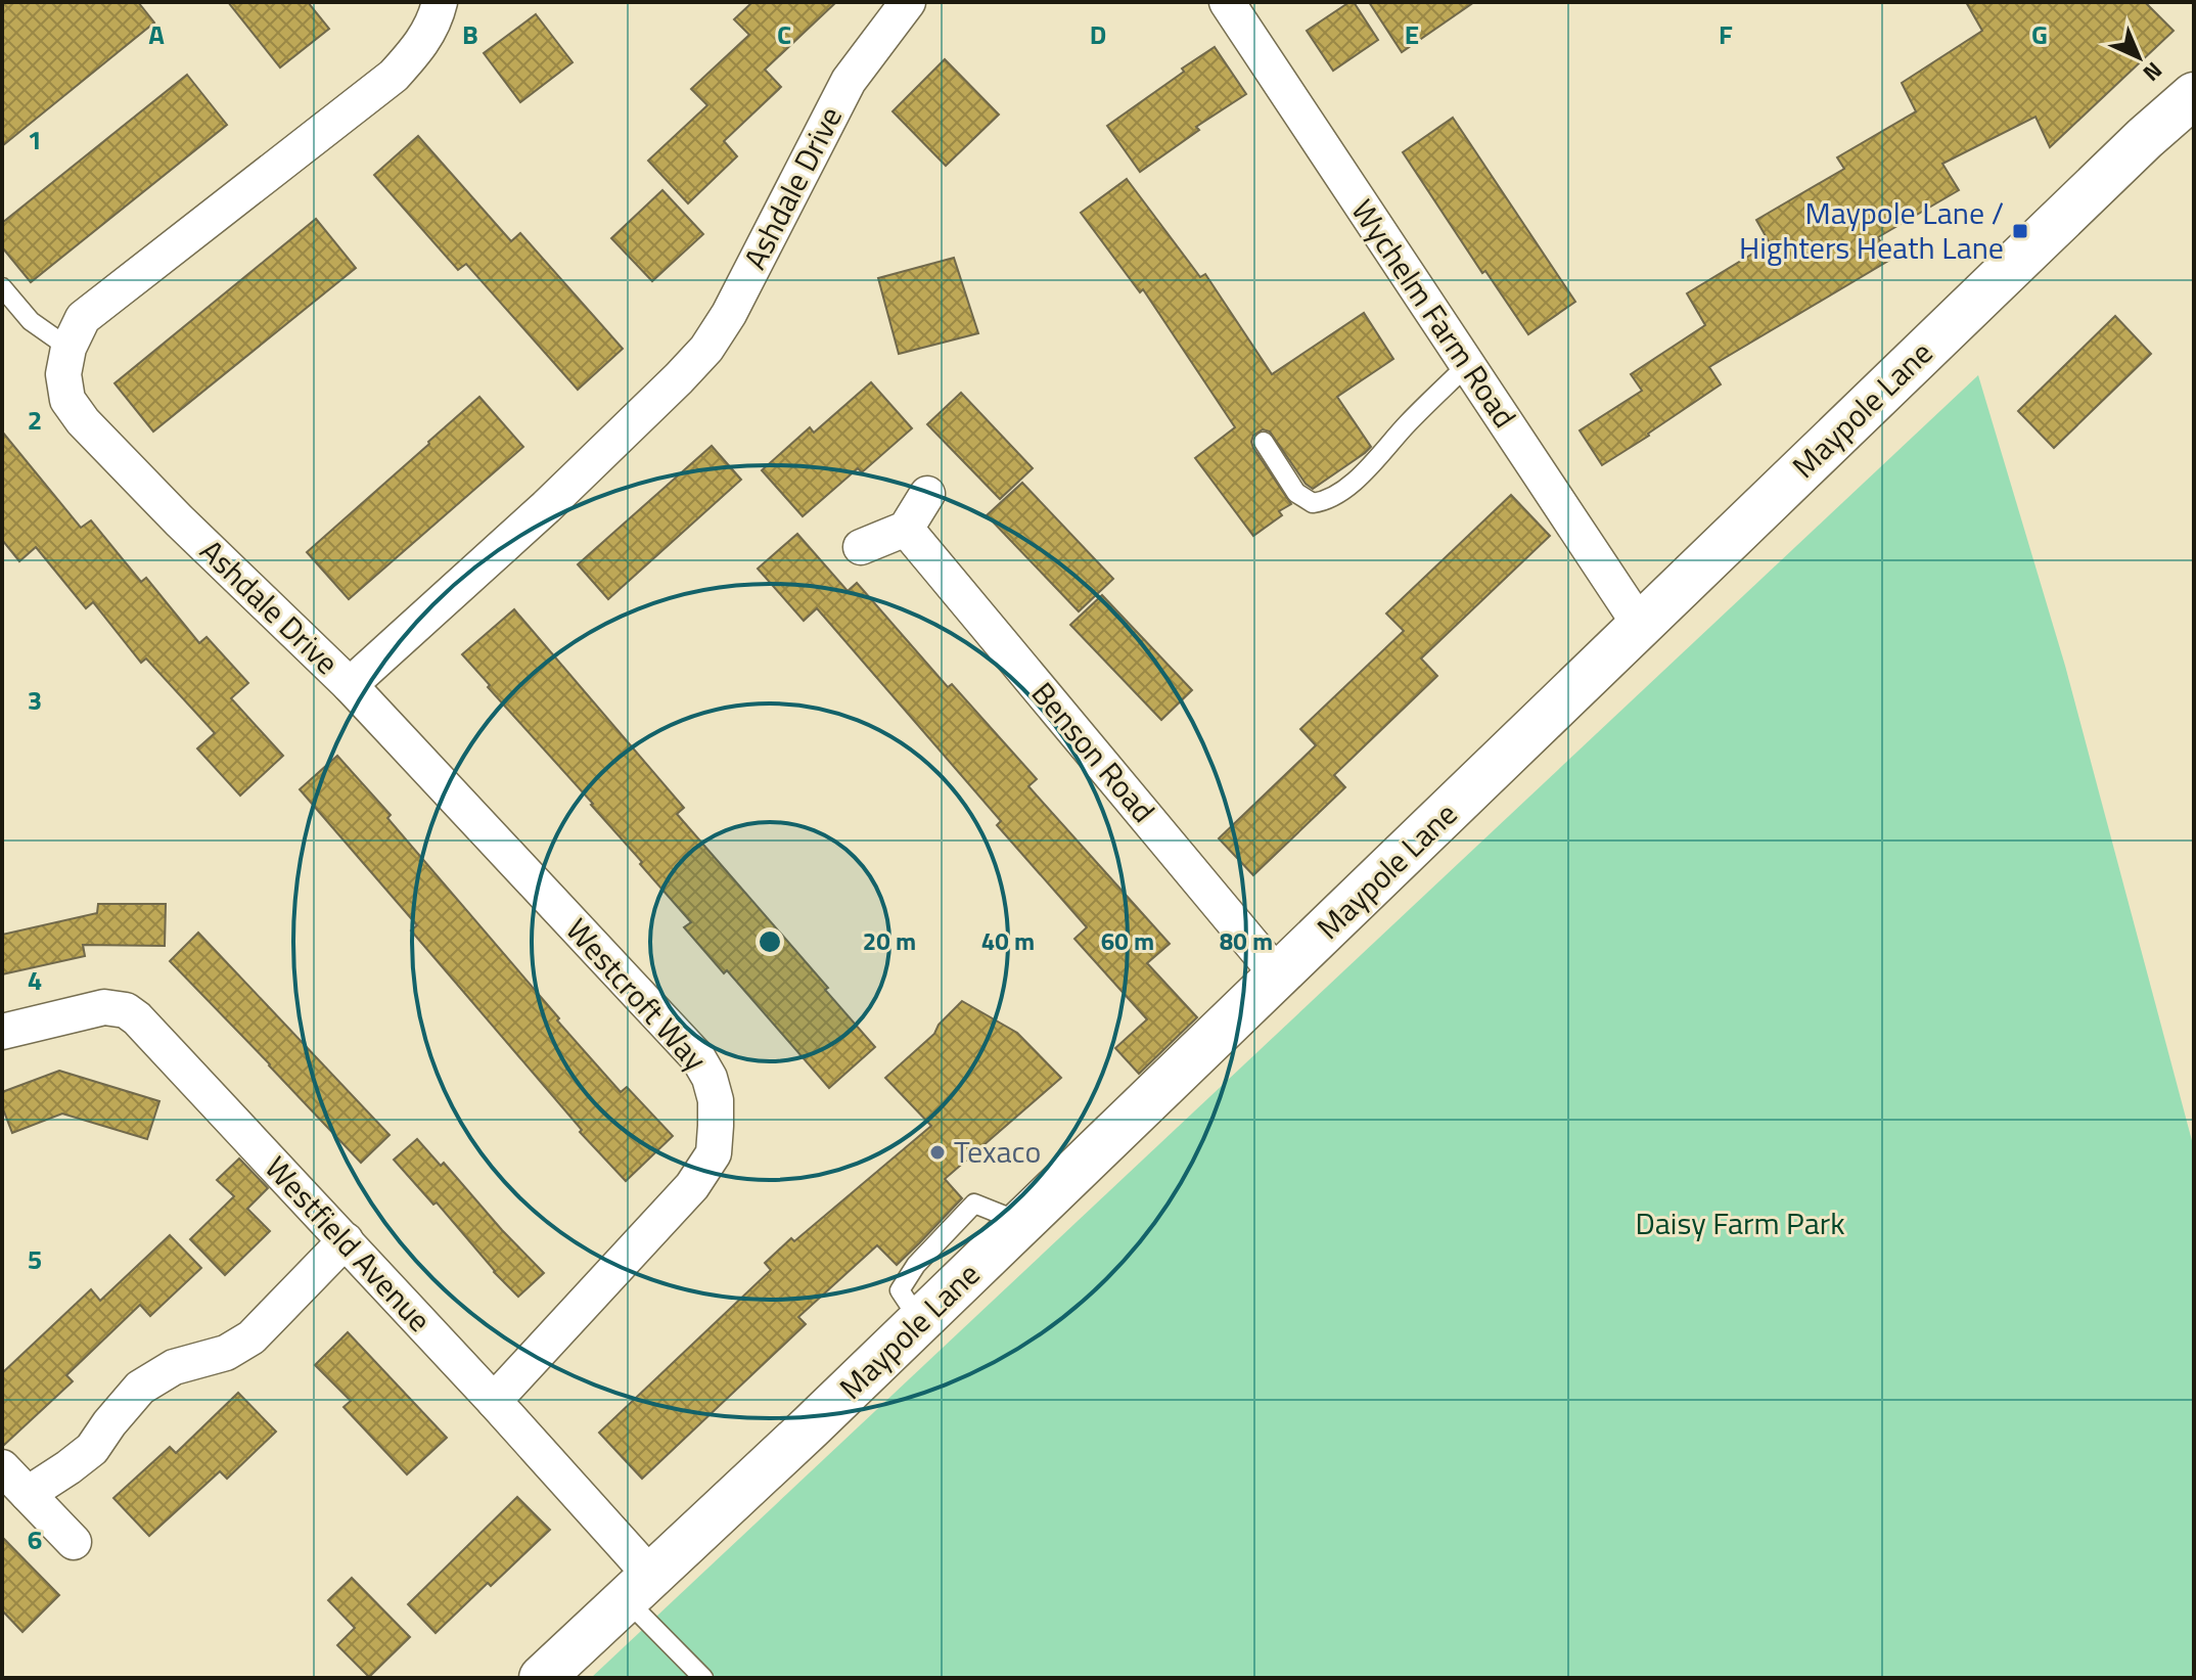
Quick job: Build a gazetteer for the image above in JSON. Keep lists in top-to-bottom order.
{
  "streets": {
    "street": [
      "Ashdale Drive",
      "Wychelm Farm Road",
      "Maypole Lane",
      "Benson Road",
      "Westcroft Way",
      "Westfield Avenue"
    ]
  },
  "crossings": [
    ["Ashdale Drive", "Westcroft Way"],
    ["Wychelm Farm Road", "Maypole Lane"],
    ["Maypole Lane", "Benson Road"],
    ["Maypole Lane", "Westfield Avenue"],
    ["Westcroft Way", "Westfield Avenue"]
  ],
  "parks": ["Daisy Farm Park"],
  "places": {
    "transit": ["Maypole Lane / Highters Heath Lane"],
    "other": ["Texaco"]
  },
  "north": "bottom right",
  "grid": {
    "columns": [
      "A",
      "B",
      "C",
      "D",
      "E",
      "F",
      "G"
    ],
    "rows": [
      "1",
      "2",
      "3",
      "4",
      "5",
      "6"
    ]
  },
  "rings": [
    "20 m",
    "40 m",
    "60 m",
    "80 m"
  ]
}
